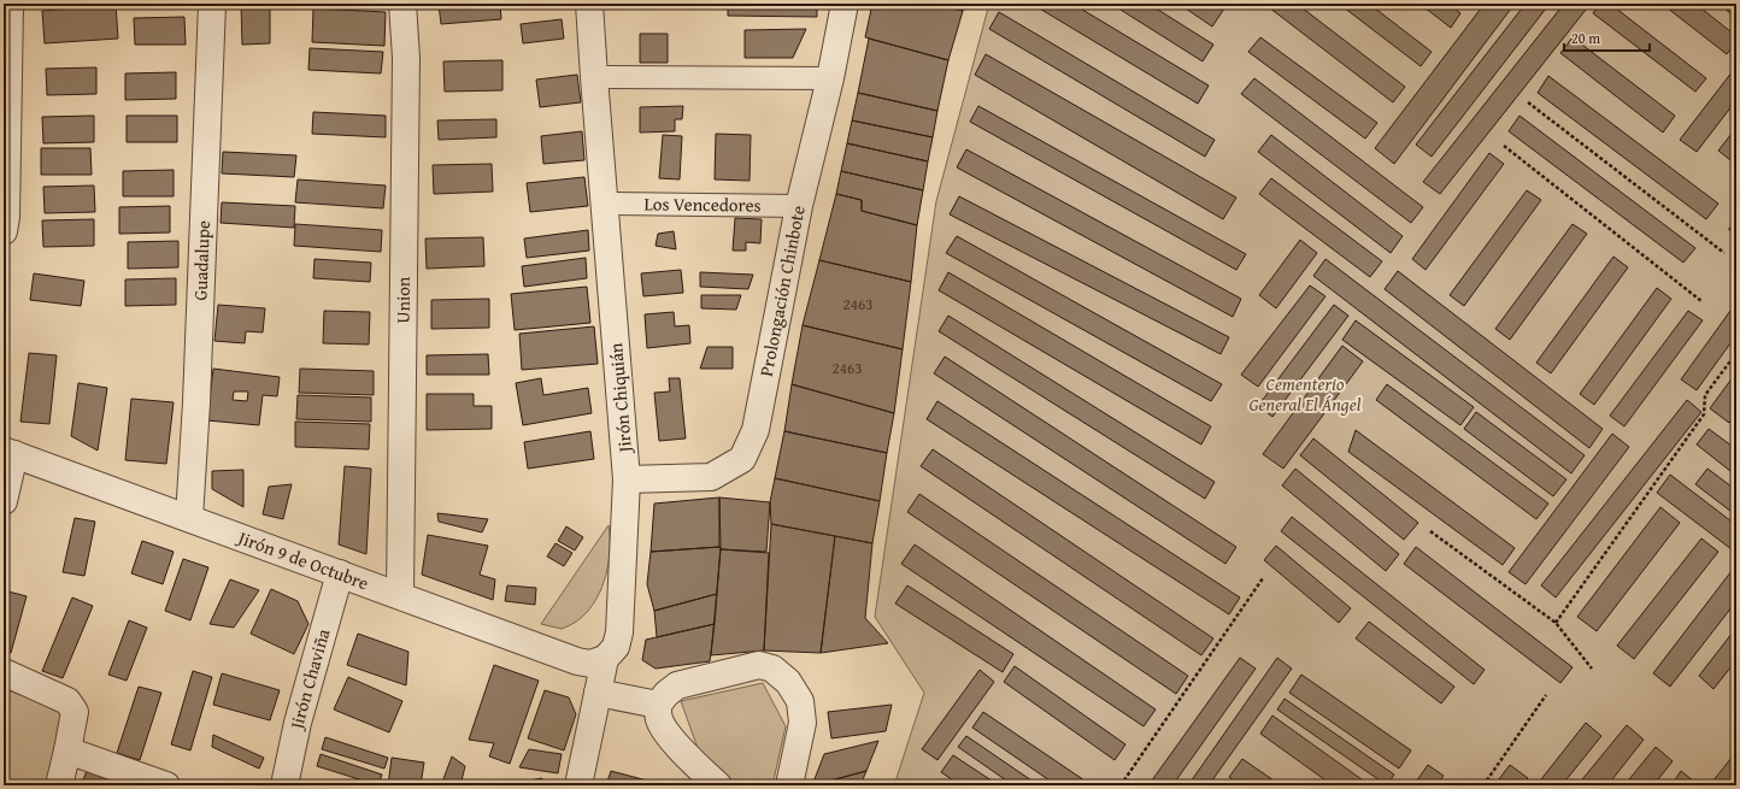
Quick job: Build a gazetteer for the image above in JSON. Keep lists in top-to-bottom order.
{
  "streets": {
    "street": [
      "Los Vencedores",
      "Guadalupe",
      "Prolongación Chinbote",
      "Union",
      "Jirón Chiquián",
      "Jirón 9 de Octubre",
      "Jirón Chaviña"
    ]
  },
  "crossings": [
    ["Los Vencedores", "Prolongación Chinbote"],
    ["Los Vencedores", "Jirón Chiquián"],
    ["Guadalupe", "Jirón 9 de Octubre"],
    ["Prolongación Chinbote", "Jirón Chiquián"],
    ["Union", "Jirón 9 de Octubre"],
    ["Jirón Chiquián", "Jirón 9 de Octubre"],
    ["Jirón 9 de Octubre", "Jirón Chaviña"]
  ],
  "parks": ["Cementerio General El Ángel"],
  "house_numbers": ["2463", "2463"],
  "scale_bar": "20 m"
}
